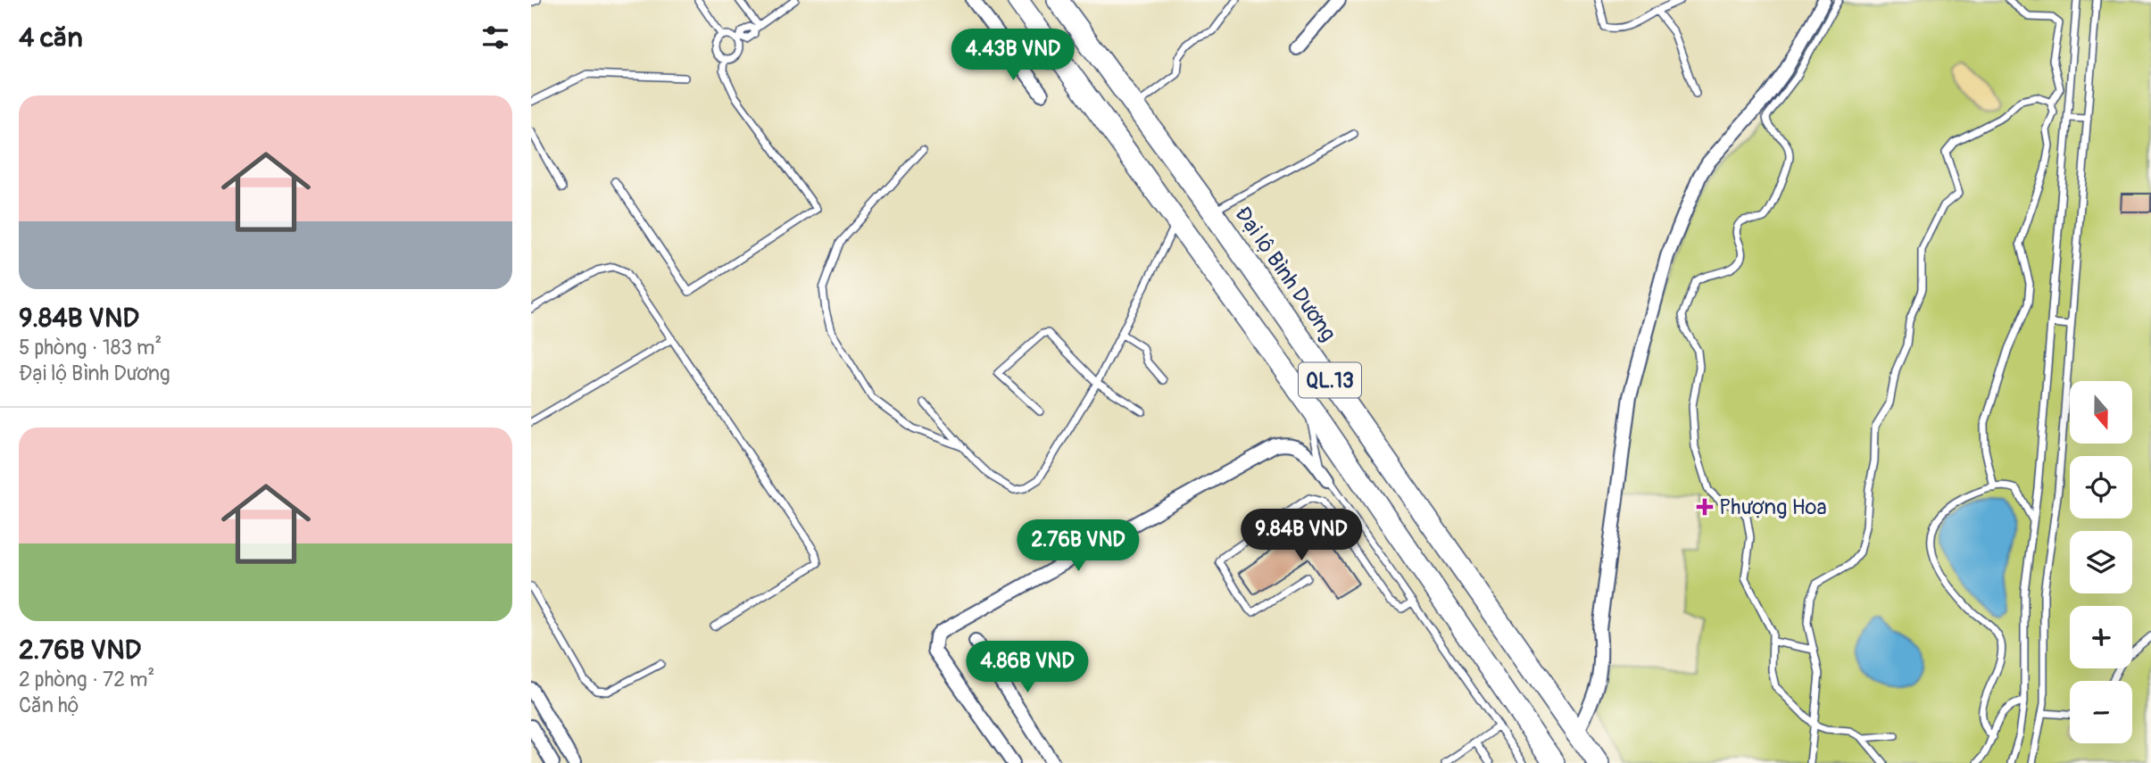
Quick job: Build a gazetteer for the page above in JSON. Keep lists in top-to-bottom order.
{
  "streets": {
    "highway": ["Đại lộ Bình Dương", "QL.13"]
  },
  "places": {
    "health": ["Phượng Hoa"]
  },
  "north": "bottom",
  "page": {
    "heading": "4 căn",
    "price": [
      "4.43B VND",
      "9.84B VND",
      "2.76B VND",
      "4.86B VND"
    ],
    "list": [
      {
        "name": "9.84B VND",
        "note": "5 phòng · 183 m² · Đại lộ Bình Dương"
      },
      {
        "name": "2.76B VND",
        "note": "2 phòng · 72 m² · Căn hộ"
      }
    ],
    "map_buttons": ["+", "−"]
  }
}
